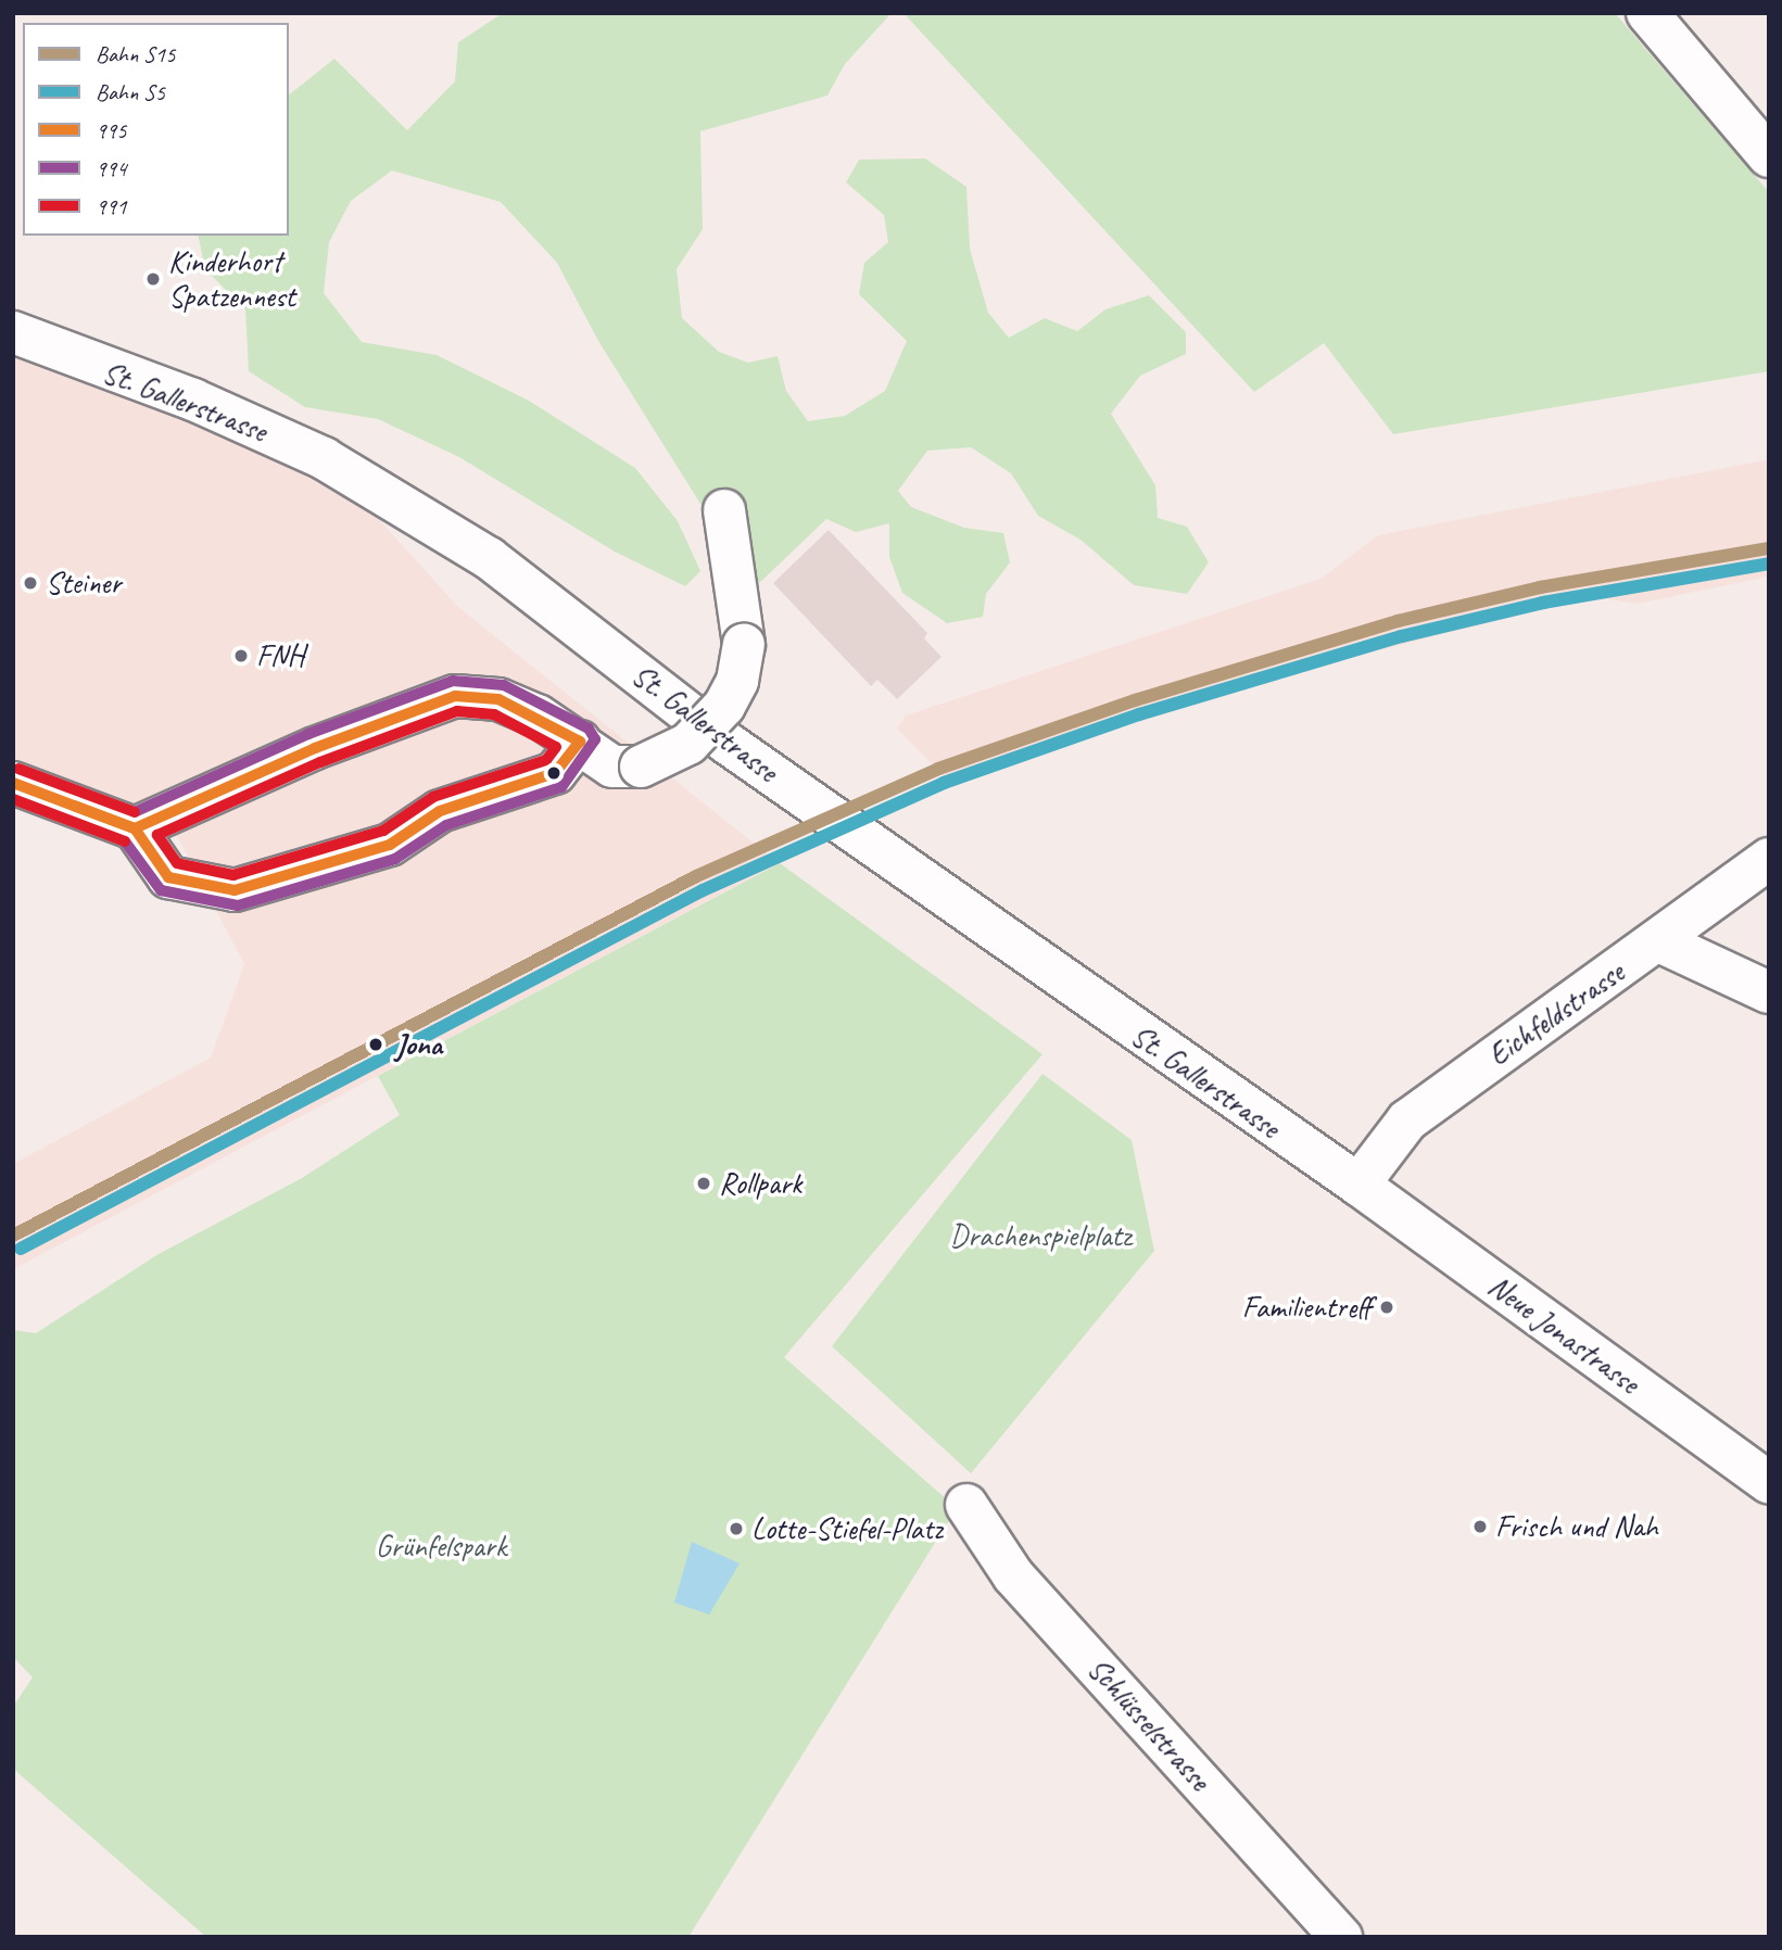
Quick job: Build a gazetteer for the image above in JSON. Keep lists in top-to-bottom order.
{
  "streets": {
    "street": [
      "St. Gallerstrasse",
      "Eichfeldstrasse",
      "Neue Jonastrasse",
      "Schlüsselstrasse"
    ]
  },
  "crossings": [
    ["St. Gallerstrasse", "Eichfeldstrasse"],
    ["St. Gallerstrasse", "Neue Jonastrasse"],
    ["Eichfeldstrasse", "Neue Jonastrasse"]
  ],
  "parks": ["Drachenspielplatz", "Grünfelspark"],
  "places": [
    "Kinderhort Spatzennest",
    "Steiner",
    "FNH",
    "Jona",
    "Rollpark",
    "Familientreff",
    "Frisch und Nah",
    "Lotte-Stiefel-Platz"
  ],
  "lines": [
    "rail line S15",
    "rail line S5",
    "transit line 994",
    "transit line 995",
    "transit line 991"
  ],
  "legend": [
    "Bahn S15",
    "Bahn S5",
    "995",
    "994",
    "991"
  ]
}
